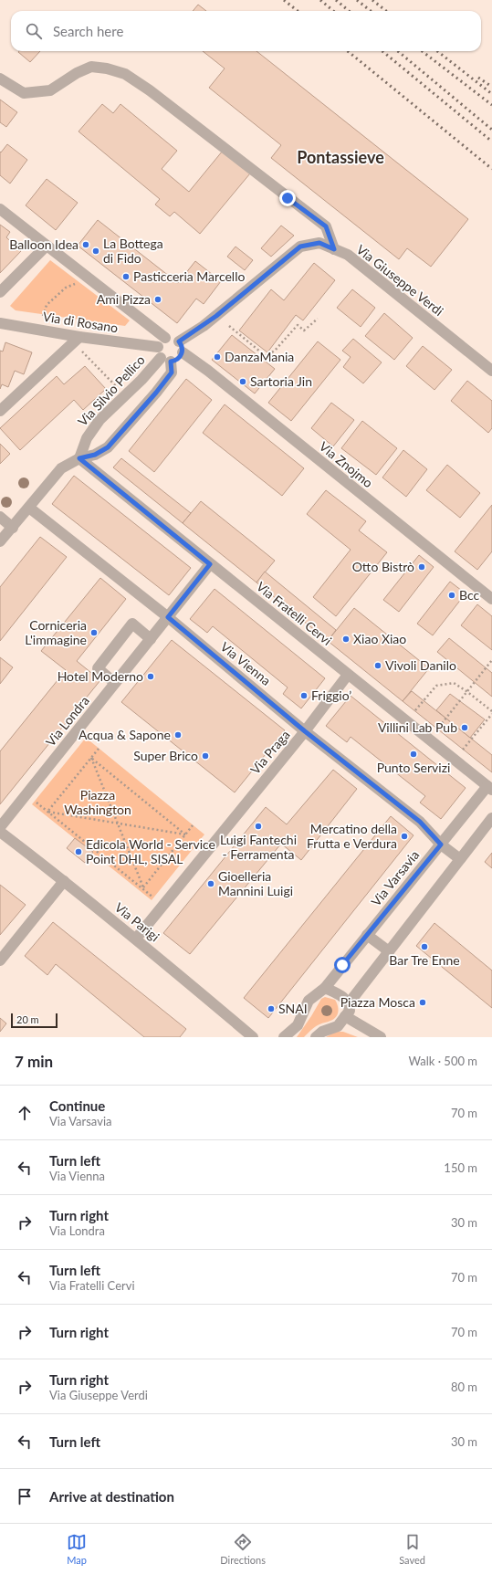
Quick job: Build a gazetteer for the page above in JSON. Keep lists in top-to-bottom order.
{
  "streets": {
    "street": [
      "Via Giuseppe Verdi",
      "Via di Rosano",
      "Via Silvio Pellico",
      "Via Znojmo",
      "Via Fratelli Cervi",
      "Via Vienna",
      "Via Londra",
      "Via Praga",
      "Via Varsavia",
      "Via Parigi"
    ]
  },
  "crossings": [
    ["Via Giuseppe Verdi", "Via di Rosano"],
    ["Via Giuseppe Verdi", "Via Silvio Pellico"],
    ["Via Giuseppe Verdi", "Via Znojmo"],
    ["Via di Rosano", "Via Silvio Pellico"],
    ["Via di Rosano", "Via Znojmo"],
    ["Via Silvio Pellico", "Via Znojmo"],
    ["Via Silvio Pellico", "Via Fratelli Cervi"],
    ["Via Fratelli Cervi", "Via Londra"],
    ["Via Fratelli Cervi", "Via Praga"],
    ["Via Fratelli Cervi", "Via Varsavia"],
    ["Via Vienna", "Via Londra"],
    ["Via Vienna", "Via Praga"],
    ["Via Vienna", "Via Varsavia"],
    ["Via Praga", "Via Parigi"]
  ],
  "districts": ["Pontassieve"],
  "parks": ["Piazza Washington"],
  "places": [
    "Balloon Idea",
    "La Bottega di Fido",
    "Pasticceria Marcello",
    "Ami Pizza",
    "DanzaMania",
    "Sartoria Jin",
    "Otto Bistrò",
    "Bcc",
    "Corniceria L'immagine",
    "Xiao Xiao",
    "Vivoli Danilo",
    "Hotel Moderno",
    "Friggio’",
    "Villini Lab Pub",
    "Acqua & Sapone",
    "Punto Servizi",
    "Super Brico",
    "Luigi Fantechi - Ferramenta",
    "Mercatino della Frutta e Verdura",
    "Edicola World - Service Point DHL, SISAL",
    "Gioelleria Mannini Luigi",
    "Bar Tre Enne",
    "Piazza Mosca",
    "SNAI"
  ],
  "scale_bar": "20 m",
  "page": {
    "search": "Search here",
    "scale": "20 m",
    "heading": ["7 min", "Walk · 500 m"],
    "list": [
      ["Continue", "Via Varsavia", "70 m"],
      ["Turn left", "Via Vienna", "150 m"],
      ["Turn right", "Via Londra", "30 m"],
      ["Turn left", "Via Fratelli Cervi", "70 m"],
      ["Turn right", "70 m"],
      ["Turn right", "Via Giuseppe Verdi", "80 m"],
      ["Turn left", "30 m"],
      "Arrive at destination"
    ],
    "nav": ["Map", "Directions", "Saved"]
  }
}
